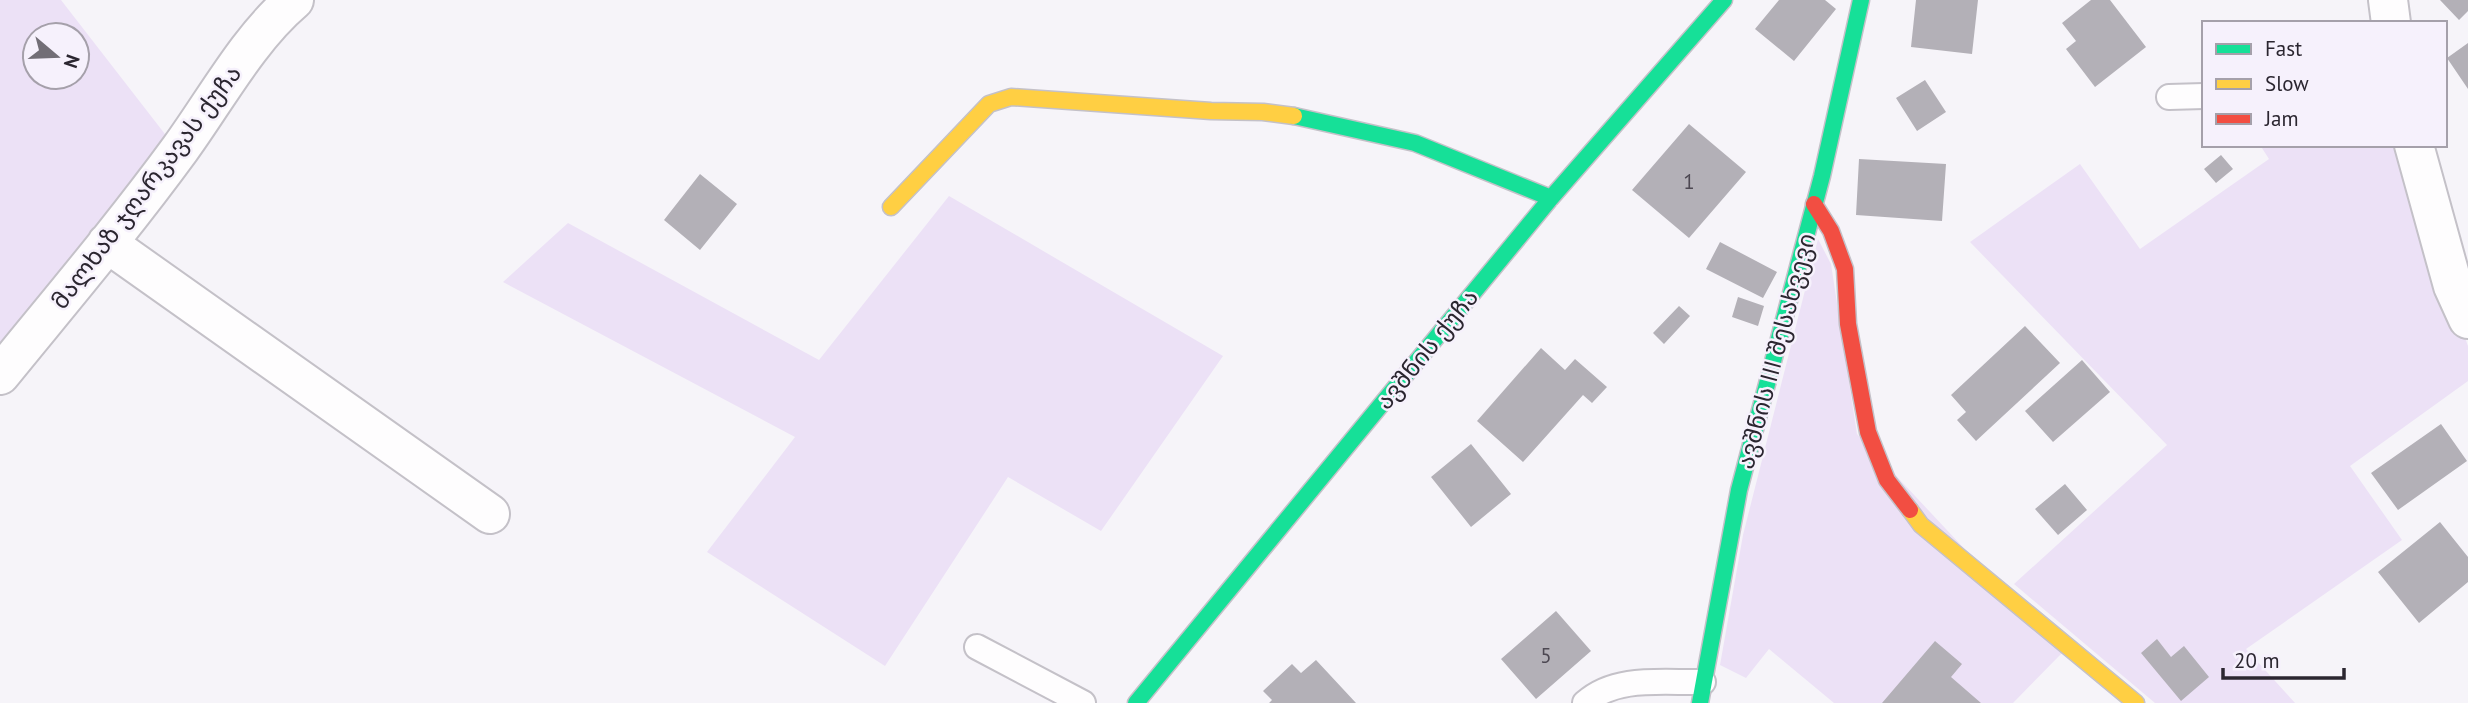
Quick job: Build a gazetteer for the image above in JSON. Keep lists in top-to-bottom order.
{
  "streets": {
    "street": ["მალხაზ ჯღარკავას ქუჩა", "ავშნის ქუჩა", "ავშნის III შესახვევი"]
  },
  "house_numbers": ["1", "5"],
  "legend": ["Fast", "Slow", "Jam"],
  "scale_bar": "20 m",
  "north": "right"
}
